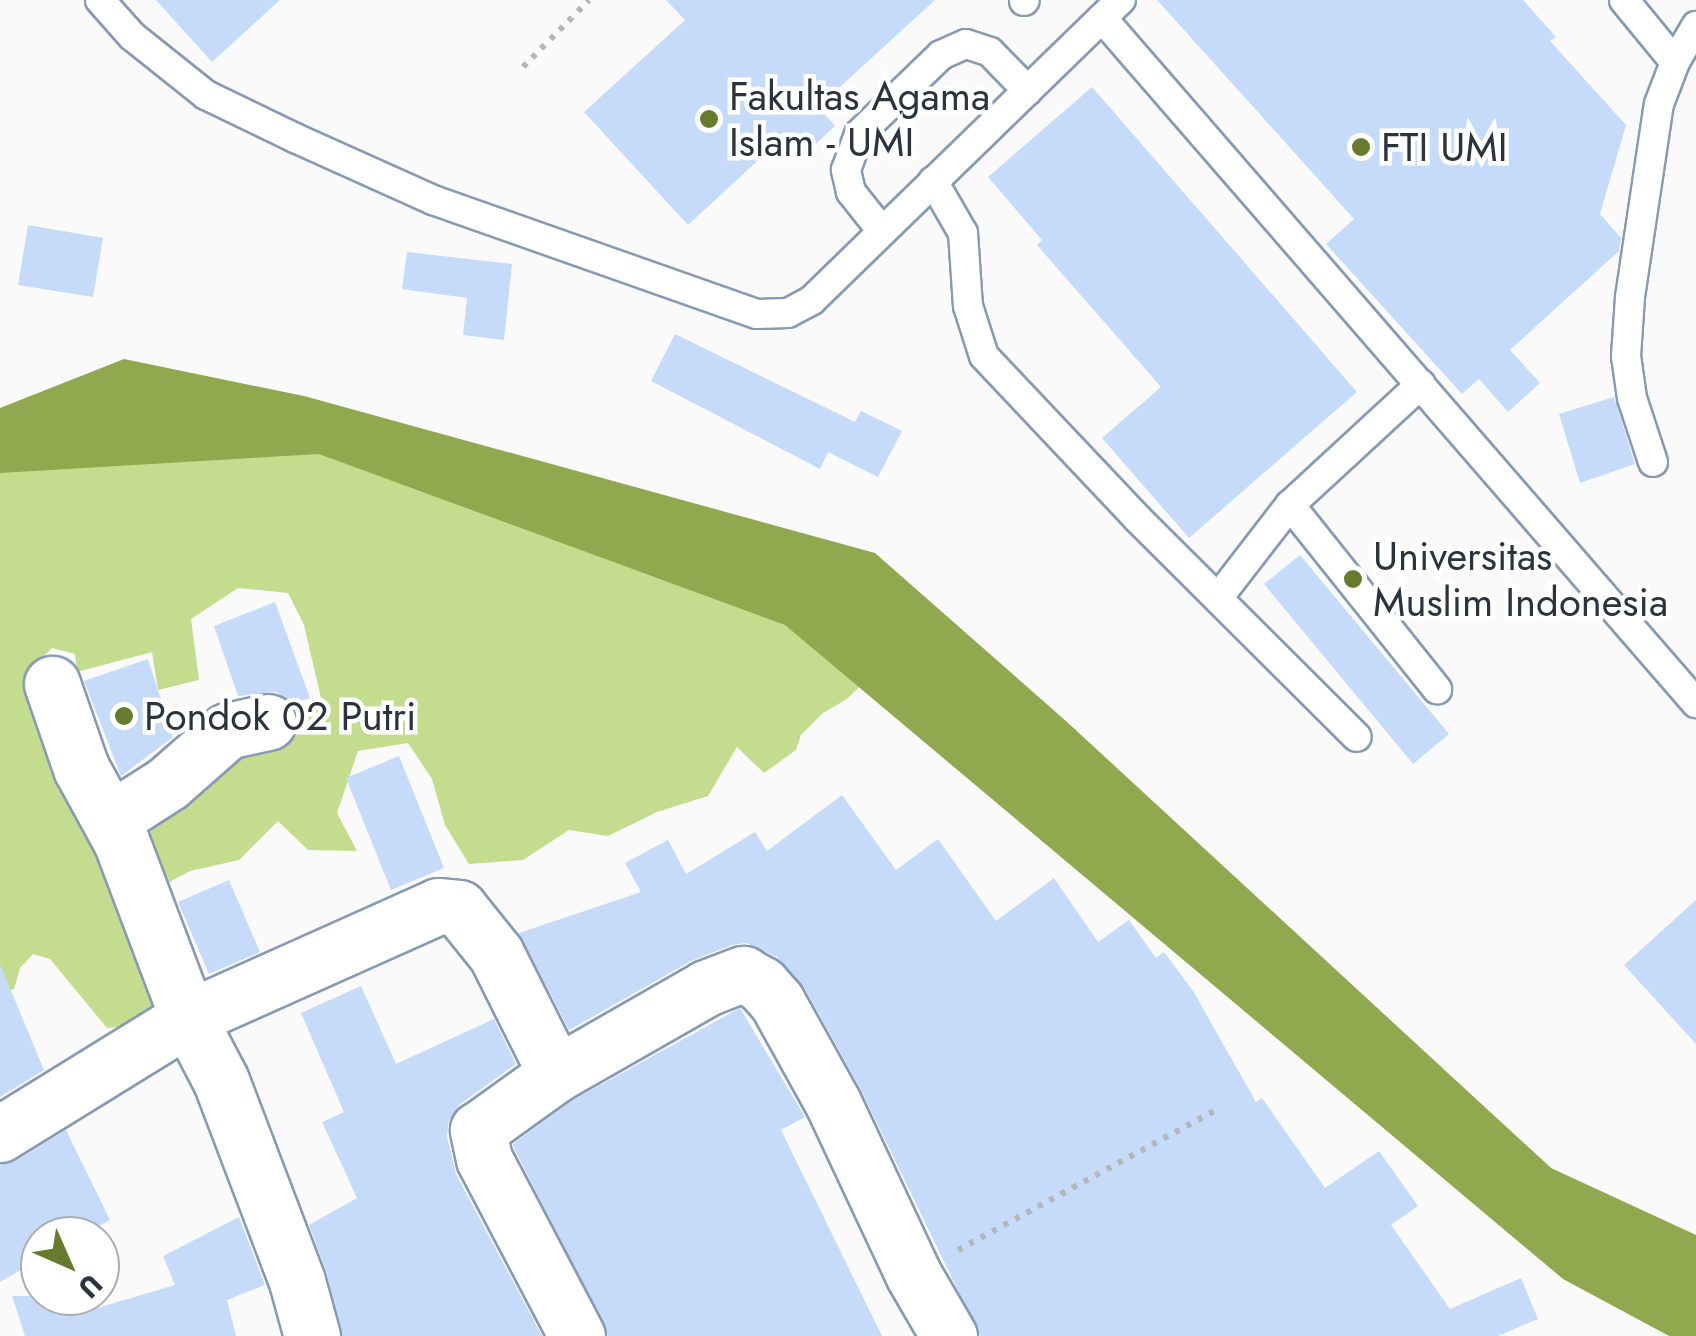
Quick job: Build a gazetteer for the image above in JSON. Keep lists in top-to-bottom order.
{
  "places": [
    "Fakultas Agama Islam - UMI",
    "FTI UMI",
    "Universitas Muslim Indonesia",
    "Pondok 02 Putri"
  ],
  "north": "bottom right"
}
